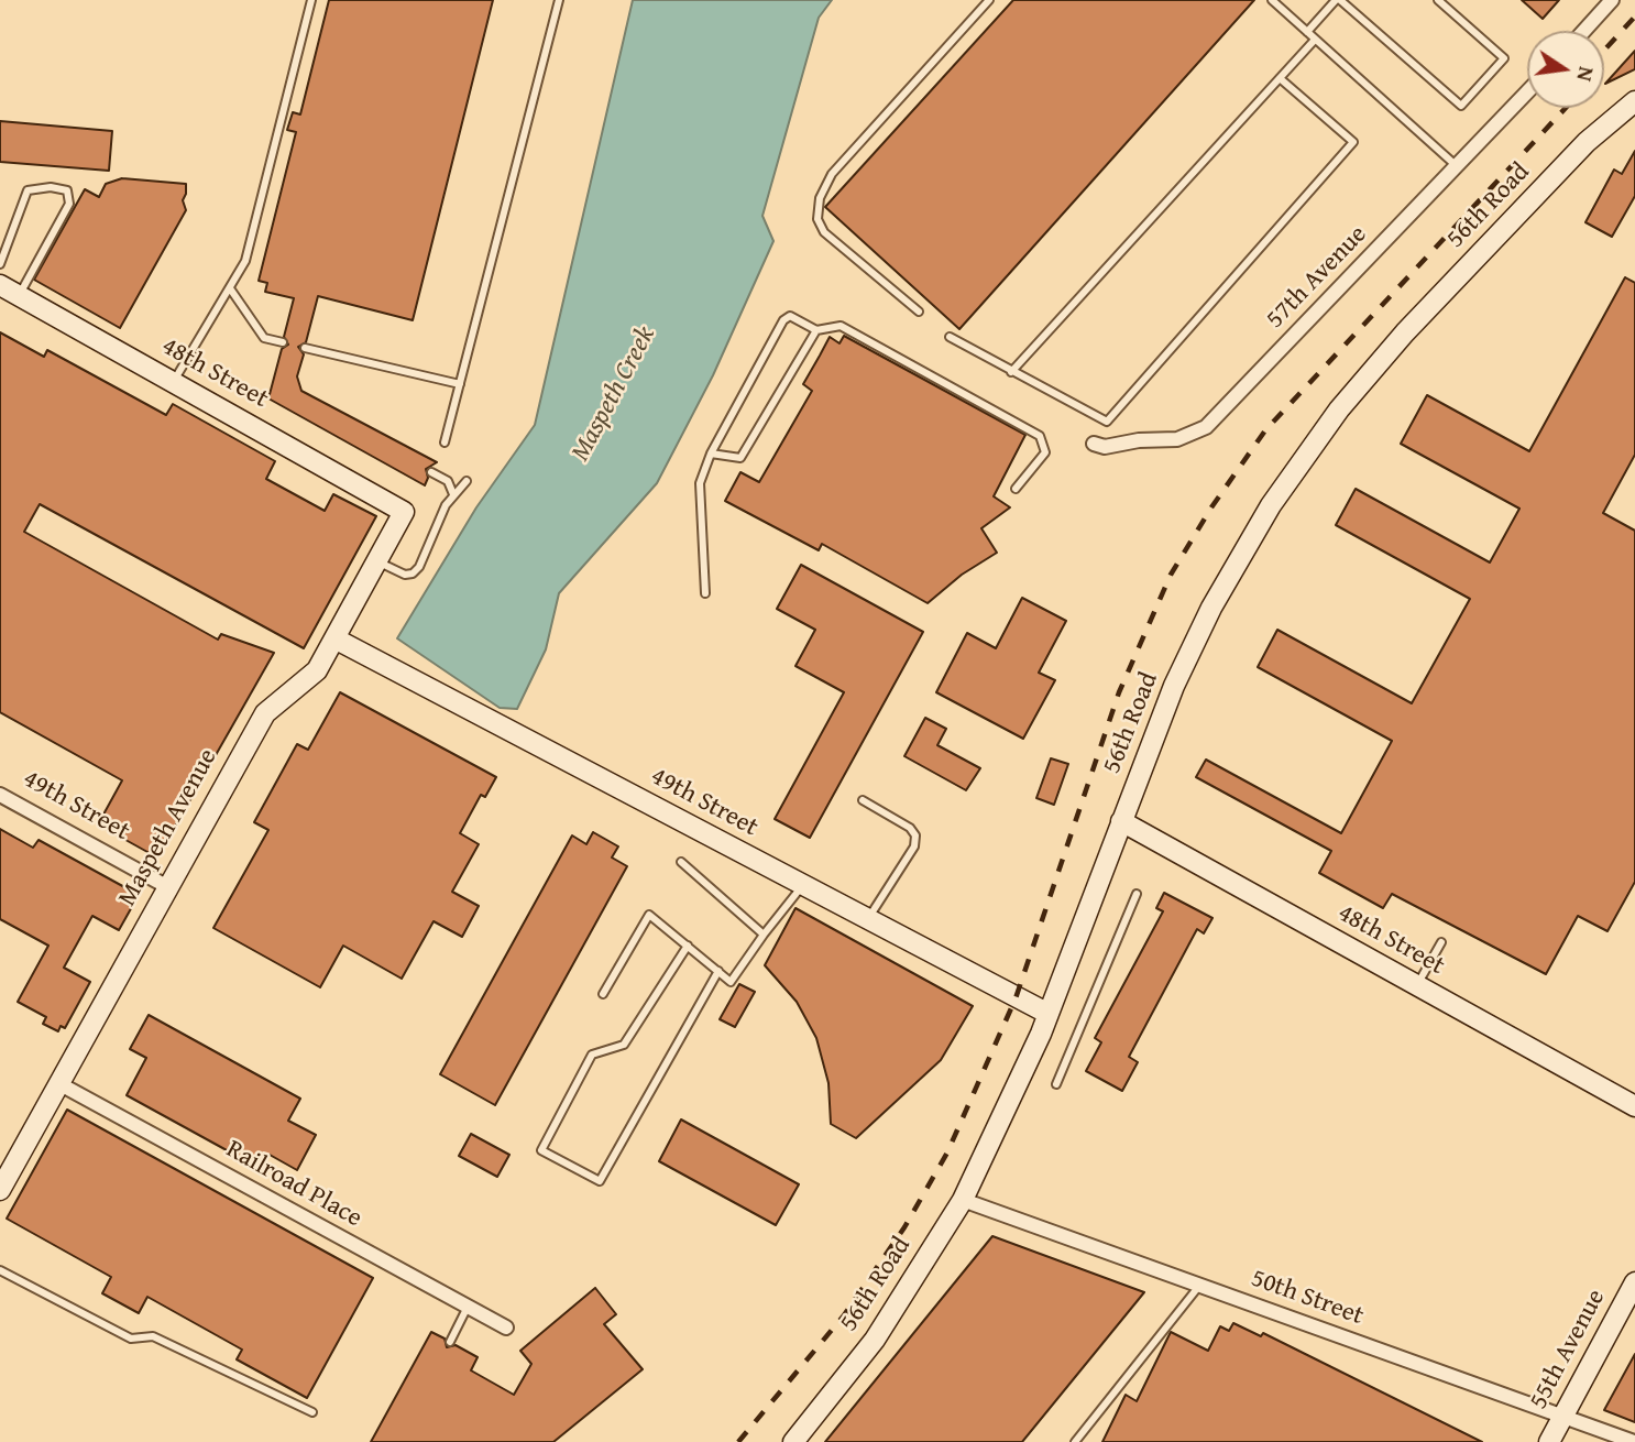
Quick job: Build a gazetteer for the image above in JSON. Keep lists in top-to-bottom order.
{
  "streets": {
    "main road": [
      "56th Road",
      "48th Street",
      "49th Street",
      "Maspeth Avenue",
      "55th Avenue"
    ],
    "street": ["57th Avenue", "Railroad Place", "50th Street"]
  },
  "crossings": [
    ["56th Road", "48th Street"],
    ["56th Road", "49th Street"],
    ["56th Road", "50th Street"],
    ["48th Street", "Maspeth Avenue"],
    ["49th Street", "Maspeth Avenue"],
    ["Maspeth Avenue", "Railroad Place"],
    ["50th Street", "55th Avenue"]
  ],
  "water": ["Maspeth Creek"],
  "north": "right"
}
